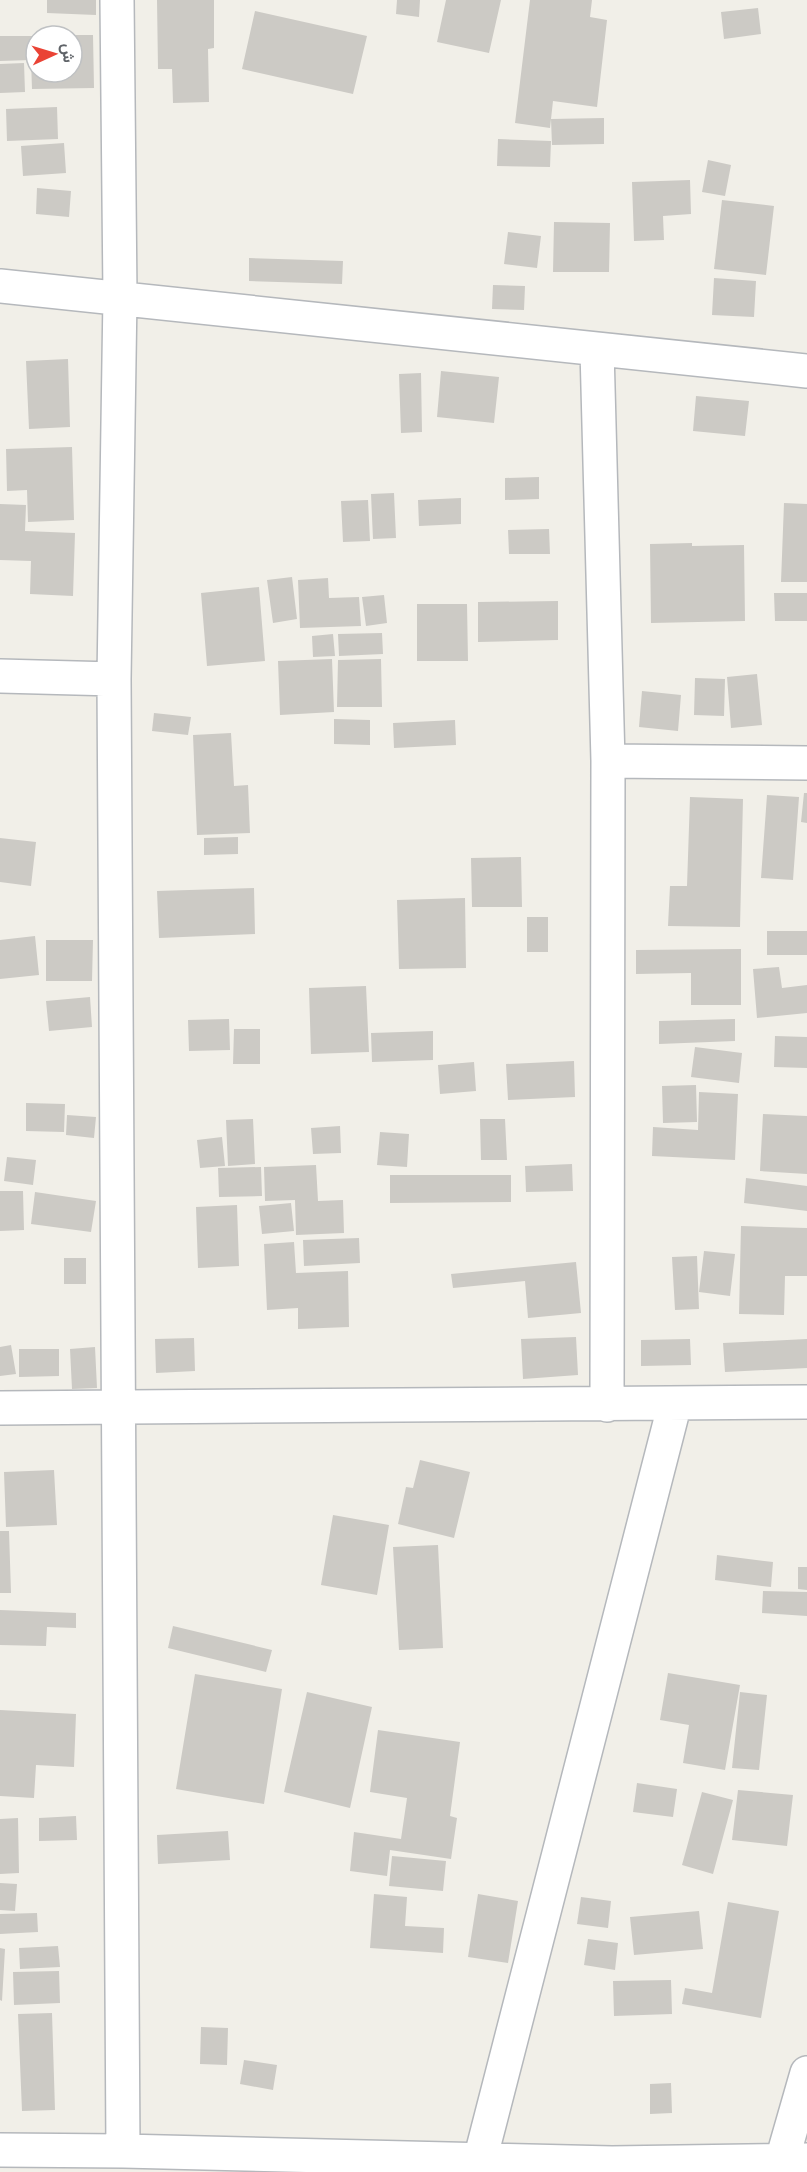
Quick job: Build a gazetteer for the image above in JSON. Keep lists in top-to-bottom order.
{
  "north": "right"
}
